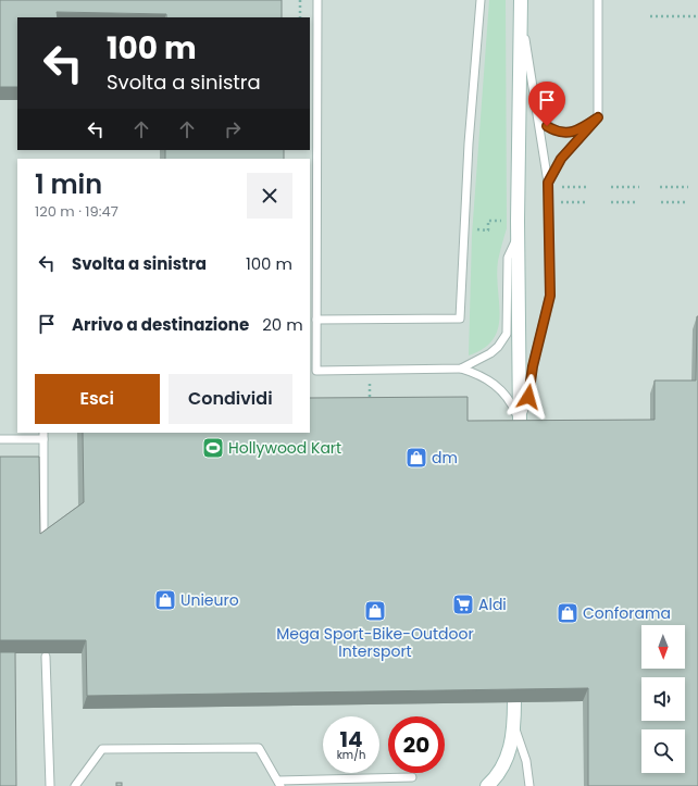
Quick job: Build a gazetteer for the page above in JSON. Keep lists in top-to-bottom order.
{
  "places": {
    "sports": ["Hollywood Kart"],
    "shop": [
      "dm",
      "Unieuro",
      "Mega Sport-Bike-Outdoor Intersport",
      "Conforama"
    ],
    "supermarket": ["Aldi"]
  },
  "north": "bottom",
  "page": {
    "turn": ["100 m", "Svolta a sinistra"],
    "heading": ["1 min", "120 m · 19:47"],
    "list": [
      {
        "name": "Svolta a sinistra",
        "value": "100 m"
      },
      {
        "name": "Arrivo a destinazione",
        "value": "20 m"
      }
    ],
    "buttons": ["Esci", "Condividi"],
    "speed": "14 km/h",
    "limit": "20"
  }
}
